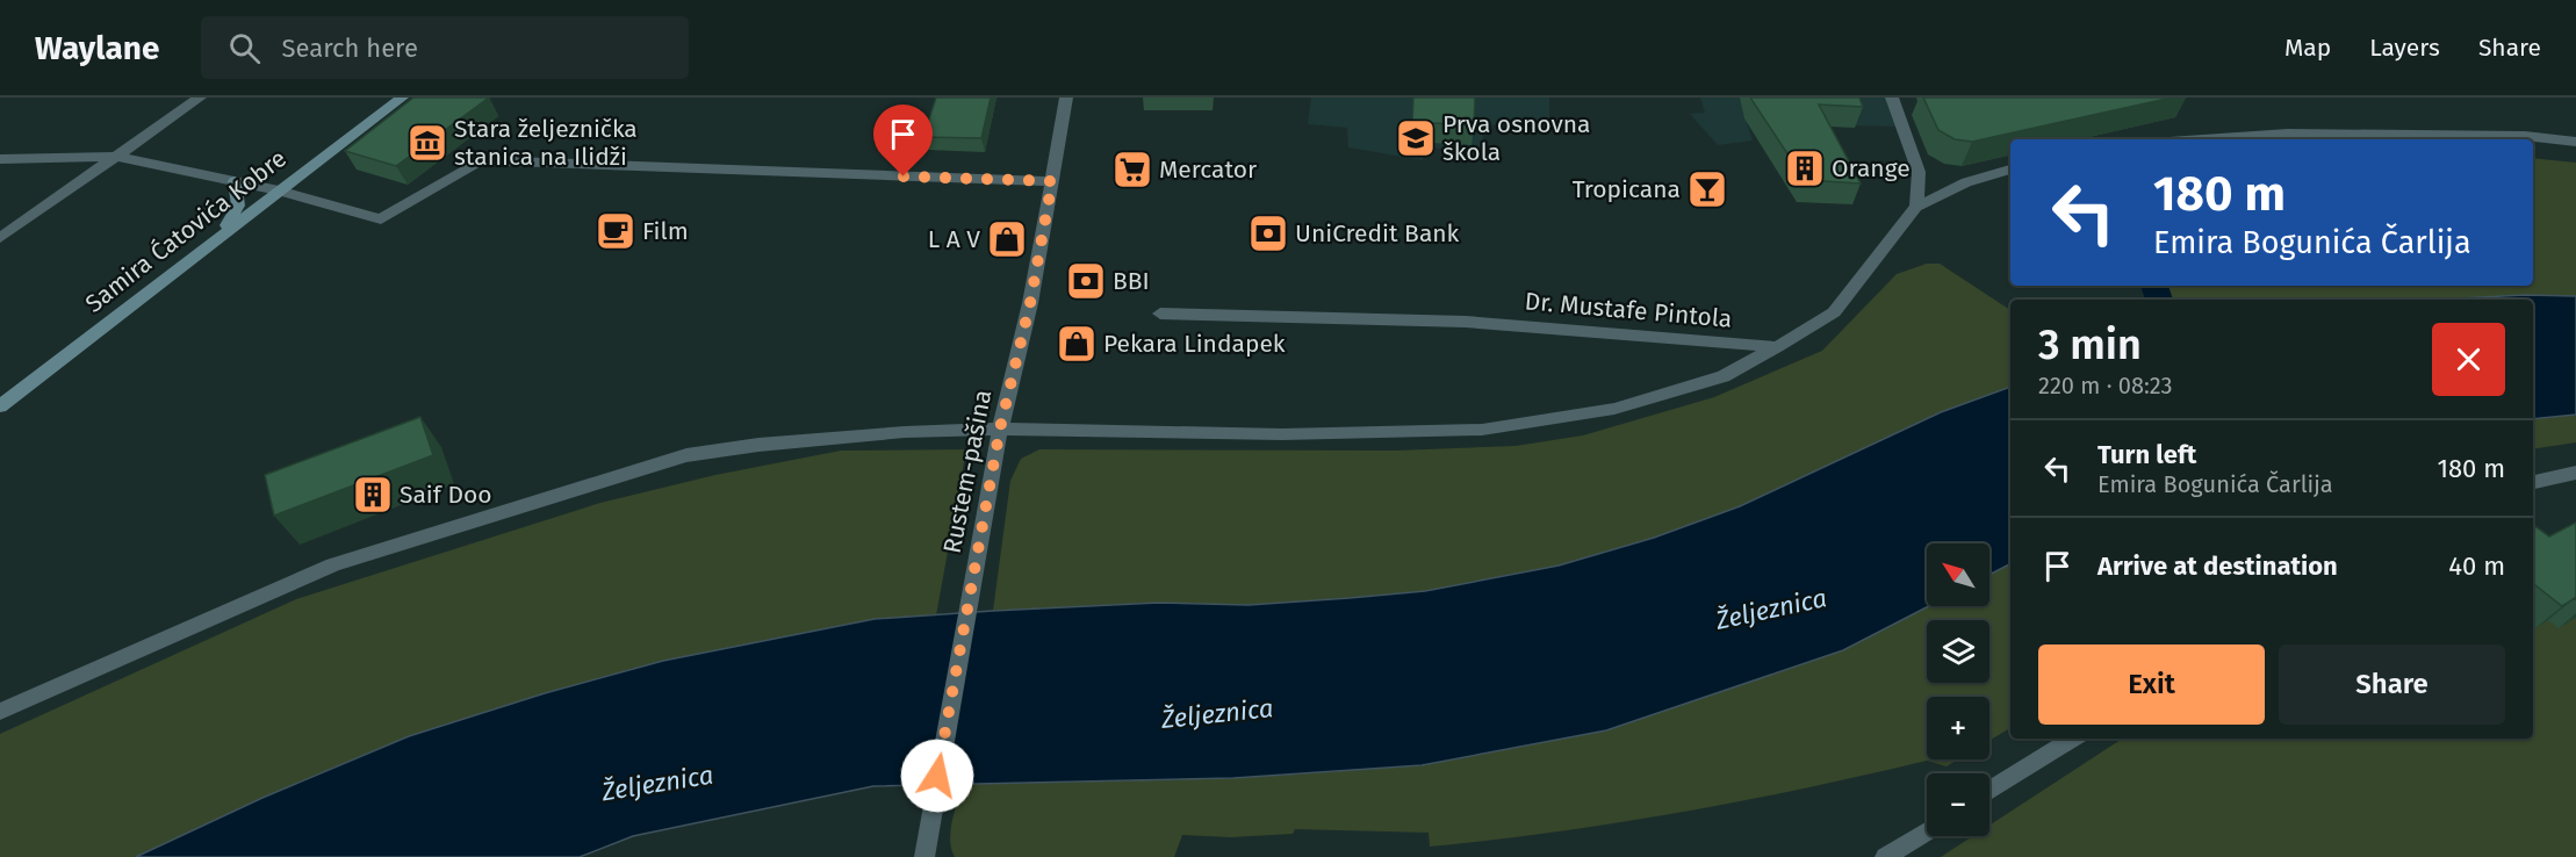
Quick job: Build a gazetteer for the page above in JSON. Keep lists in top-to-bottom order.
{
  "streets": {
    "main road": ["Samira Ćatovića Kobre"],
    "street": ["Dr. Mustafe Pintola", "Rustem-pašina"]
  },
  "water": ["Željeznica"],
  "places": {
    "school or university": ["Prva osnovna škola"],
    "museum": ["Stara željeznička stanica na Ilidži"],
    "building": ["Orange", "Saif Doo"],
    "supermarket": ["Mercator"],
    "bar": ["Tropicana"],
    "cafe": ["Film"],
    "bank": ["UniCredit Bank", "BBI"],
    "shop": ["L A V", "Pekara Lindapek"]
  },
  "north": "top left",
  "page": {
    "header": "Waylane",
    "search": "Search here",
    "nav": ["Map", "Layers", "Share"],
    "turn": ["180 m", "Emira Bogunića Čarlija"],
    "heading": ["3 min", "220 m · 08:23"],
    "list": [
      {
        "name": "Turn left",
        "note": "Emira Bogunića Čarlija",
        "value": "180 m"
      },
      {
        "name": "Arrive at destination",
        "value": "40 m"
      }
    ],
    "map_buttons": ["+", "−"],
    "buttons": ["Exit", "Share"]
  }
}
